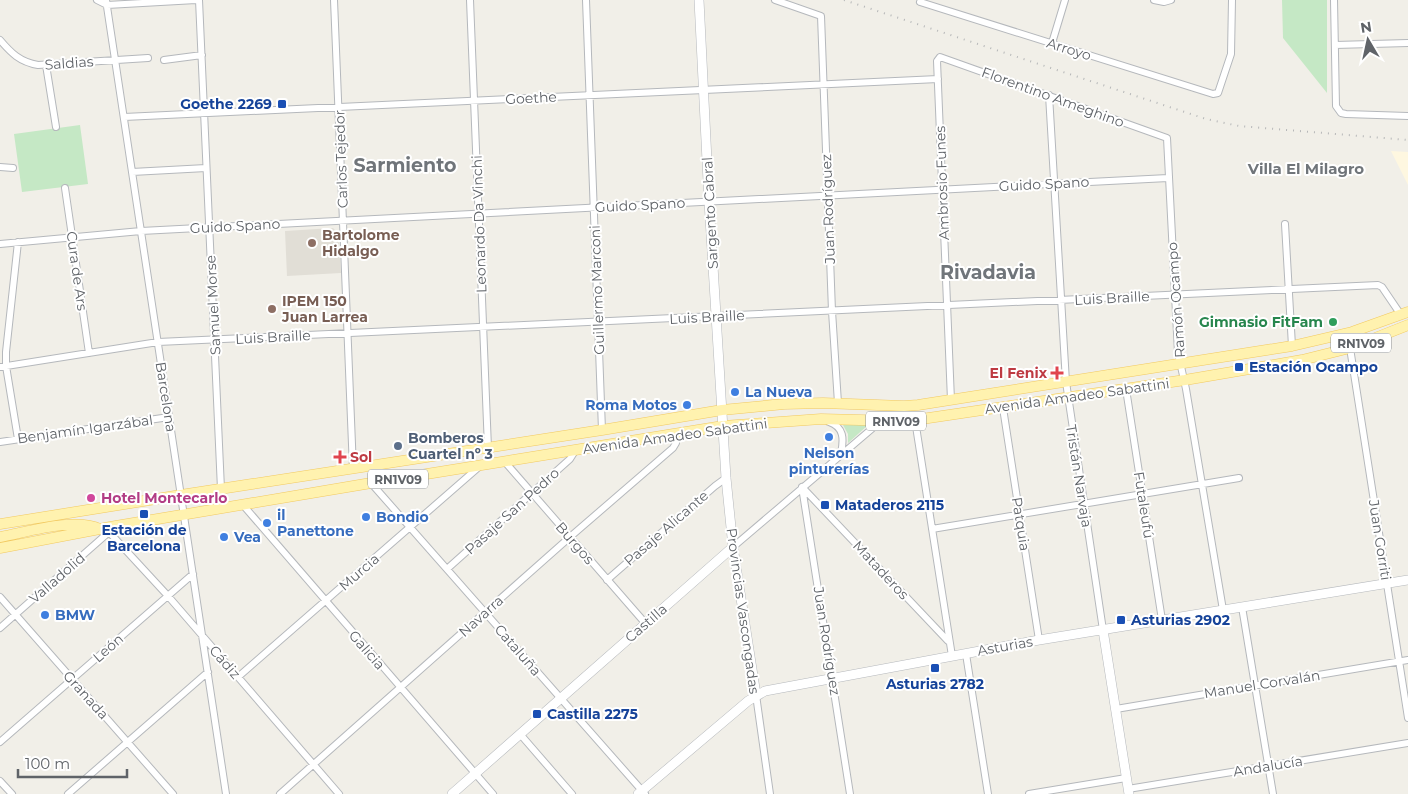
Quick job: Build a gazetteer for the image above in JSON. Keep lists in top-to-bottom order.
{
  "streets": {
    "main road": ["RN1V09", "Avenida Amadeo Sabattini"],
    "street": [
      "Arroyo",
      "Saldias",
      "Florentino Ameghino",
      "Goethe",
      "Carlos Tejedor",
      "Ambrosio Funes",
      "Guido Spano",
      "Juan Rodríguez",
      "Sargento Cabral",
      "Leonardo Da Vinchi",
      "Cura de Ars",
      "Guillermo Marconi",
      "Luis Braille",
      "Ramón Ocampo",
      "Samuel Morse",
      "Barcelona",
      "Benjamín Igarzábal",
      "Tristán Narvaja",
      "Futaleufú",
      "Pasaje San Pedro",
      "Patquia",
      "Pasaje Alicante",
      "Juan Gorriti",
      "Burgos",
      "Mataderos",
      "Murcia",
      "Valladolid",
      "Provincias Vascongadas",
      "Navarra",
      "Castilla",
      "Asturias",
      "León",
      "Galicia",
      "Cataluña",
      "Cádiz",
      "Manuel Corvalán",
      "Granada",
      "Andalucía"
    ]
  },
  "crossings": [
    ["Saldias", "Barcelona"],
    ["Florentino Ameghino", "Ambrosio Funes"],
    ["Florentino Ameghino", "Ramón Ocampo"],
    ["Florentino Ameghino", "Tristán Narvaja"],
    ["Goethe", "Carlos Tejedor"],
    ["Goethe", "Ambrosio Funes"],
    ["Goethe", "Juan Rodríguez"],
    ["Goethe", "Sargento Cabral"],
    ["Goethe", "Leonardo Da Vinchi"],
    ["Goethe", "Guillermo Marconi"],
    ["Goethe", "Samuel Morse"],
    ["Goethe", "Barcelona"],
    ["Carlos Tejedor", "Guido Spano"],
    ["Carlos Tejedor", "Luis Braille"],
    ["Carlos Tejedor", "Avenida Amadeo Sabattini"],
    ["Ambrosio Funes", "Guido Spano"],
    ["Ambrosio Funes", "Luis Braille"],
    ["Ambrosio Funes", "Avenida Amadeo Sabattini"],
    ["Guido Spano", "Juan Rodríguez"],
    ["Guido Spano", "Sargento Cabral"],
    ["Guido Spano", "Leonardo Da Vinchi"],
    ["Guido Spano", "Cura de Ars"],
    ["Guido Spano", "Guillermo Marconi"],
    ["Guido Spano", "Ramón Ocampo"],
    ["Guido Spano", "Samuel Morse"],
    ["Guido Spano", "Barcelona"],
    ["Guido Spano", "Tristán Narvaja"],
    ["Juan Rodríguez", "Luis Braille"],
    ["Juan Rodríguez", "Avenida Amadeo Sabattini"],
    ["Juan Rodríguez", "Mataderos"],
    ["Juan Rodríguez", "Castilla"],
    ["Juan Rodríguez", "Asturias"],
    ["Sargento Cabral", "Luis Braille"],
    ["Sargento Cabral", "Avenida Amadeo Sabattini"],
    ["Sargento Cabral", "Provincias Vascongadas"],
    ["Leonardo Da Vinchi", "Luis Braille"],
    ["Leonardo Da Vinchi", "Avenida Amadeo Sabattini"],
    ["Cura de Ars", "Luis Braille"],
    ["Guillermo Marconi", "Luis Braille"],
    ["Guillermo Marconi", "Avenida Amadeo Sabattini"],
    ["Luis Braille", "Ramón Ocampo"],
    ["Luis Braille", "Samuel Morse"],
    ["Luis Braille", "Avenida Amadeo Sabattini"],
    ["Luis Braille", "Barcelona"],
    ["Luis Braille", "Tristán Narvaja"],
    ["Ramón Ocampo", "Avenida Amadeo Sabattini"],
    ["Ramón Ocampo", "Asturias"],
    ["Samuel Morse", "Avenida Amadeo Sabattini"],
    ["Avenida Amadeo Sabattini", "Barcelona"],
    ["Avenida Amadeo Sabattini", "Tristán Narvaja"],
    ["Avenida Amadeo Sabattini", "Futaleufú"],
    ["Avenida Amadeo Sabattini", "Pasaje San Pedro"],
    ["Avenida Amadeo Sabattini", "Patquia"],
    ["Avenida Amadeo Sabattini", "Juan Gorriti"],
    ["Avenida Amadeo Sabattini", "Burgos"],
    ["Avenida Amadeo Sabattini", "Murcia"],
    ["Avenida Amadeo Sabattini", "Valladolid"],
    ["Avenida Amadeo Sabattini", "Provincias Vascongadas"],
    ["Avenida Amadeo Sabattini", "Navarra"],
    ["Avenida Amadeo Sabattini", "Castilla"],
    ["Avenida Amadeo Sabattini", "Galicia"],
    ["Avenida Amadeo Sabattini", "Cataluña"],
    ["Avenida Amadeo Sabattini", "Cádiz"],
    ["Barcelona", "Benjamín Igarzábal"],
    ["Barcelona", "León"],
    ["Barcelona", "Cádiz"],
    ["Tristán Narvaja", "Asturias"],
    ["Tristán Narvaja", "Manuel Corvalán"],
    ["Tristán Narvaja", "Andalucía"],
    ["Futaleufú", "Asturias"],
    ["Pasaje San Pedro", "Burgos"],
    ["Pasaje San Pedro", "Cataluña"],
    ["Patquia", "Asturias"],
    ["Pasaje Alicante", "Burgos"],
    ["Pasaje Alicante", "Provincias Vascongadas"],
    ["Juan Gorriti", "Asturias"],
    ["Juan Gorriti", "Manuel Corvalán"],
    ["Burgos", "Navarra"],
    ["Burgos", "Castilla"],
    ["Mataderos", "Castilla"],
    ["Murcia", "Galicia"],
    ["Murcia", "Cataluña"],
    ["Murcia", "Cádiz"],
    ["Valladolid", "Cádiz"],
    ["Valladolid", "Granada"],
    ["Provincias Vascongadas", "Castilla"],
    ["Provincias Vascongadas", "Asturias"],
    ["Navarra", "Galicia"],
    ["Navarra", "Cataluña"],
    ["Navarra", "Cádiz"],
    ["Castilla", "Galicia"],
    ["Castilla", "Cataluña"],
    ["Asturias", "Cataluña"],
    ["León", "Cádiz"],
    ["León", "Granada"]
  ],
  "districts": ["Sarmiento", "Villa El Milagro", "Rivadavia"],
  "places": {
    "transit": [
      "Goethe 2269",
      "Estación Ocampo",
      "Mataderos 2115",
      "Estación de Barcelona",
      "Asturias 2902",
      "Asturias 2782",
      "Castilla 2275"
    ],
    "other": [
      "Bartolome Hidalgo",
      "IPEM 150 Juan Larrea",
      "Gimnasio FitFam",
      "La Nueva",
      "Roma Motos",
      "Nelson pinturerías",
      "Bomberos Cuartel nº 3",
      "Hotel Montecarlo",
      "Bondio",
      "il Panettone",
      "Vea",
      "BMW"
    ],
    "health": ["El Fenix", "Sol"]
  },
  "scale_bar": "100 m",
  "north": "top"
}
